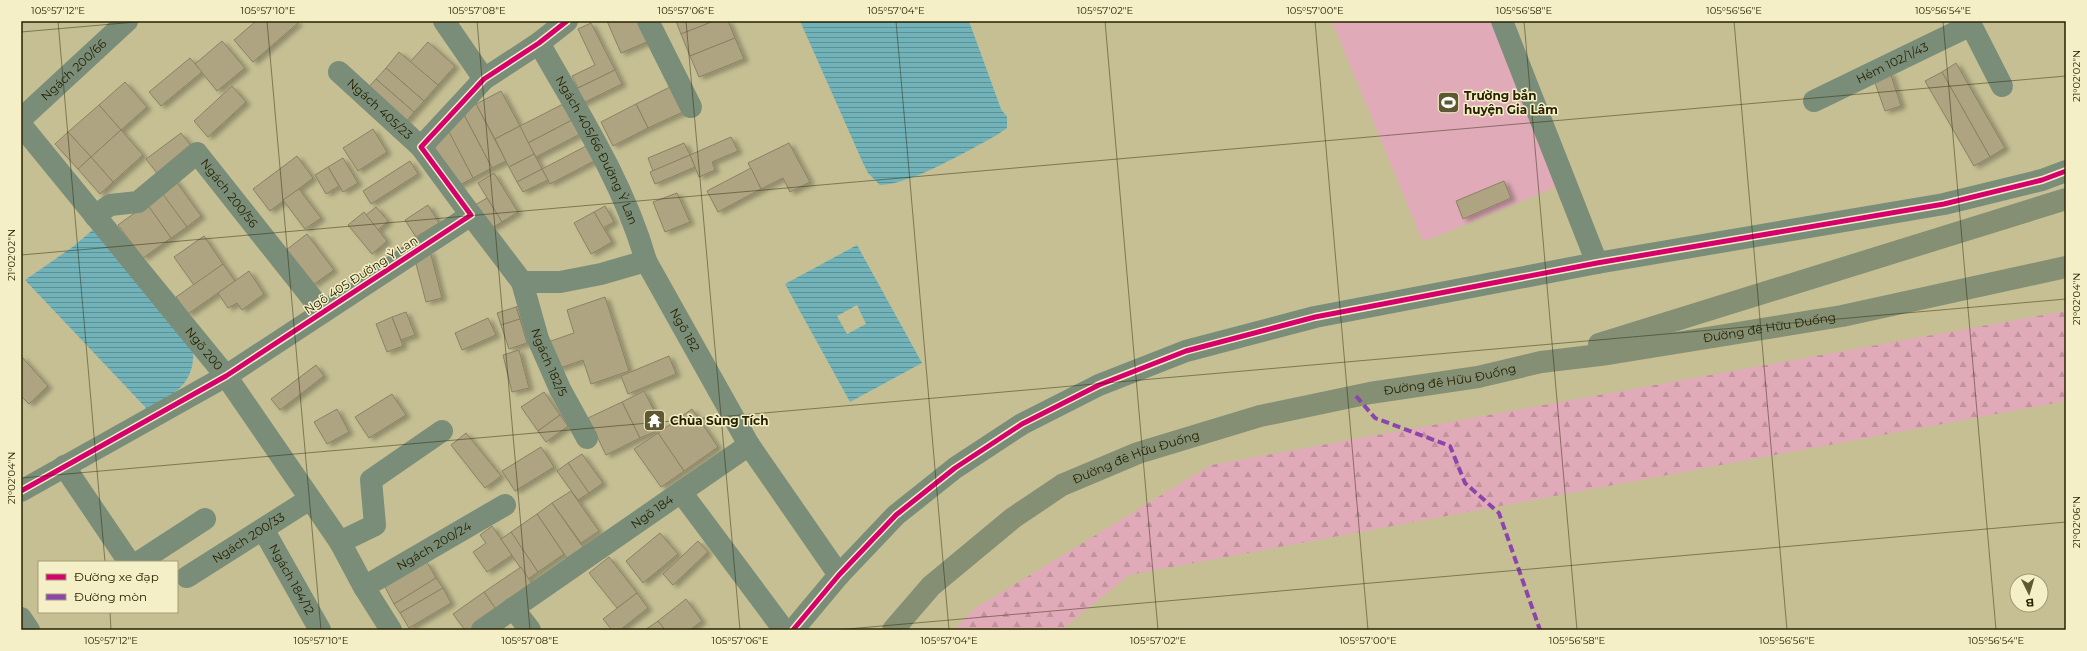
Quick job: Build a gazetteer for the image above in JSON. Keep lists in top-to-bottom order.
{
  "streets": {
    "main road": ["Đường đê Hữu Đuống"],
    "street": [
      "Hẻm 102/1/43",
      "Ngách 200/66",
      "Ngách 405/23",
      "Ngách 405/66 Đường Ỷ Lan",
      "Ngách 200/56",
      "Ngõ 405 Đường Ỷ Lan",
      "Ngõ 182",
      "Ngõ 200",
      "Ngách 182/5",
      "Ngõ 184",
      "Ngách 200/33",
      "Ngách 200/24",
      "Ngách 184/12"
    ]
  },
  "crossings": [
    ["Ngách 405/66 Đường Ỷ Lan", "Ngõ 182"],
    ["Ngách 200/56", "Ngõ 405 Đường Ỷ Lan"],
    ["Ngách 200/56", "Ngõ 200"],
    ["Ngõ 405 Đường Ỷ Lan", "Ngõ 200"],
    ["Ngõ 200", "Ngách 200/33"],
    ["Ngõ 200", "Ngách 200/24"],
    ["Ngách 200/33", "Ngách 184/12"]
  ],
  "places": {
    "sports": ["Trường bắn huyện Gia Lâm"],
    "temple": ["Chùa Sùng Tích"]
  },
  "legend": ["Đường xe đạp", "Đường mòn"],
  "north": "bottom",
  "coordinates": [
    "105°57'12\"E",
    "105°57'10\"E",
    "105°57'08\"E",
    "105°57'06\"E",
    "105°57'04\"E",
    "105°57'02\"E",
    "105°57'00\"E",
    "105°56'58\"E",
    "105°56'56\"E",
    "105°56'54\"E",
    "21°02'02\"N",
    "21°02'04\"N",
    "21°02'06\"N"
  ]
}
